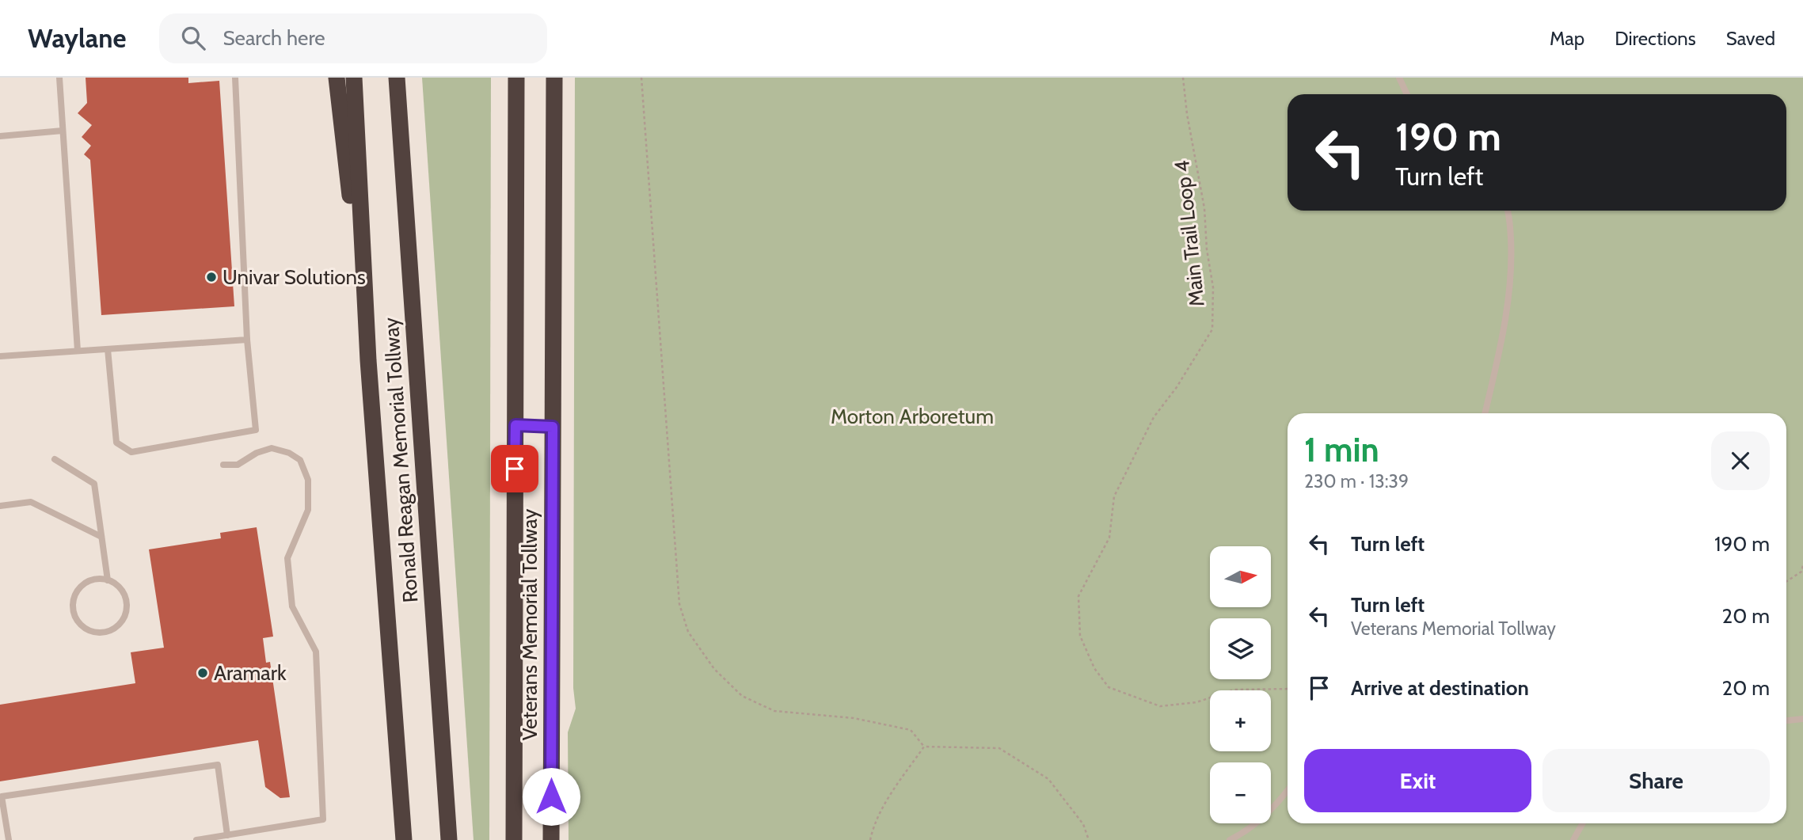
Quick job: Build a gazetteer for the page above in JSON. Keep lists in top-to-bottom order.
{
  "streets": {
    "highway": ["Ronald Reagan Memorial Tollway", "Veterans Memorial Tollway"],
    "path": ["Main Trail Loop 4"]
  },
  "parks": ["Morton Arboretum"],
  "places": ["Univar Solutions", "Aramark"],
  "north": "right",
  "page": {
    "header": "Waylane",
    "search": "Search here",
    "nav": ["Map", "Directions", "Saved"],
    "turn": ["190 m", "Turn left"],
    "heading": ["1 min", "230 m · 13:39"],
    "list": [
      {
        "name": "Turn left",
        "value": "190 m"
      },
      {
        "name": "Turn left",
        "note": "Veterans Memorial Tollway",
        "value": "20 m"
      },
      {
        "name": "Arrive at destination",
        "value": "20 m"
      }
    ],
    "map_buttons": ["+", "−"],
    "buttons": ["Exit", "Share"]
  }
}
